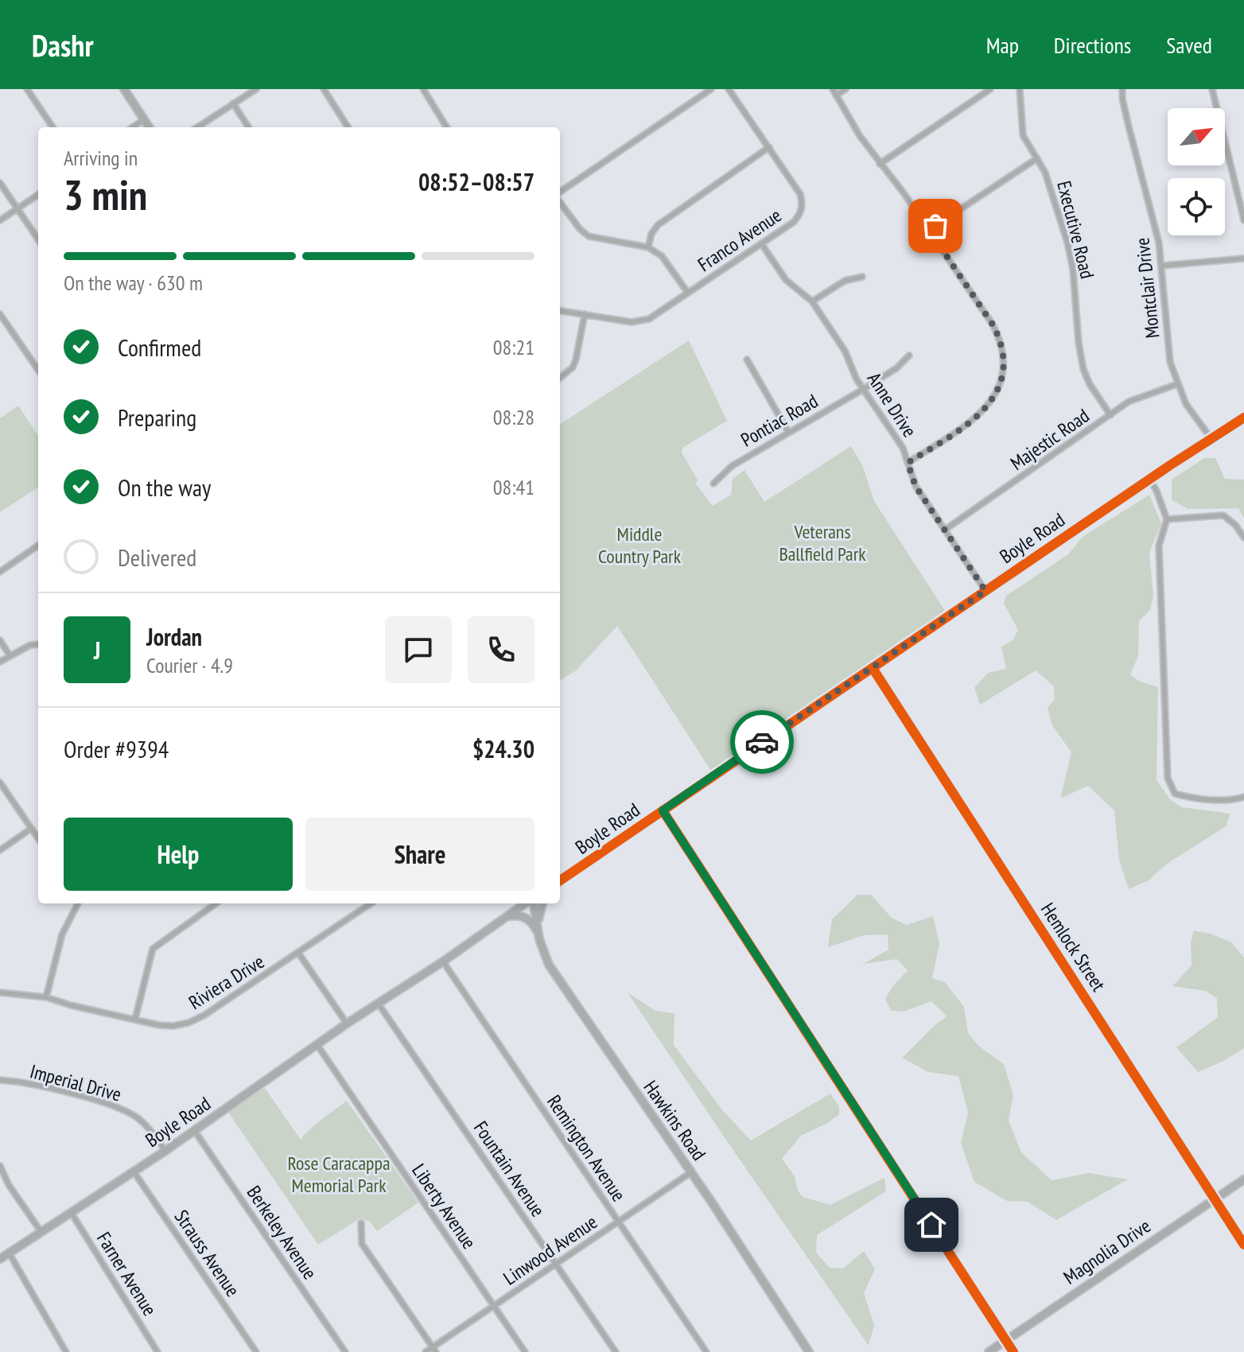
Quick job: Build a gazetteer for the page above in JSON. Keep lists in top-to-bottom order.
{
  "streets": {
    "street": [
      "Executive Road",
      "Franco Avenue",
      "Montclair Drive",
      "Anne Drive",
      "Pontiac Road",
      "Majestic Road",
      "Boyle Road",
      "Hemlock Street",
      "Riviera Drive",
      "Imperial Drive",
      "Hawkins Road",
      "Remington Avenue",
      "Fountain Avenue",
      "Liberty Avenue",
      "Berkeley Avenue",
      "Linwood Avenue",
      "Magnolia Drive",
      "Strauss Avenue",
      "Farner Avenue"
    ]
  },
  "crossings": [
    ["Executive Road", "Majestic Road"],
    ["Franco Avenue", "Anne Drive"],
    ["Montclair Drive", "Majestic Road"],
    ["Montclair Drive", "Boyle Road"],
    ["Anne Drive", "Pontiac Road"],
    ["Anne Drive", "Majestic Road"],
    ["Anne Drive", "Boyle Road"],
    ["Boyle Road", "Hemlock Street"],
    ["Boyle Road", "Imperial Drive"],
    ["Boyle Road", "Remington Avenue"],
    ["Boyle Road", "Fountain Avenue"],
    ["Boyle Road", "Liberty Avenue"],
    ["Boyle Road", "Berkeley Avenue"],
    ["Boyle Road", "Strauss Avenue"],
    ["Boyle Road", "Farner Avenue"],
    ["Hemlock Street", "Magnolia Drive"],
    ["Hawkins Road", "Linwood Avenue"],
    ["Remington Avenue", "Linwood Avenue"],
    ["Fountain Avenue", "Linwood Avenue"],
    ["Liberty Avenue", "Linwood Avenue"]
  ],
  "parks": ["Veterans Ballfield Park", "Middle Country Park", "Rose Caracappa Memorial Park"],
  "north": "top right",
  "page": {
    "header": "Dashr",
    "nav": ["Map", "Directions", "Saved"],
    "heading": ["3 min", "Arriving in", "08:52–08:57"],
    "panel": [
      "Jordan",
      "Courier · 4.9",
      "Order #9394",
      "$24.30"
    ],
    "bar": "On the way · 630 m",
    "list": [
      ["Confirmed", "08:21"],
      ["Preparing", "08:28"],
      ["On the way", "08:41"],
      "Delivered"
    ],
    "round": "J",
    "buttons": ["Help", "Share"]
  }
}
